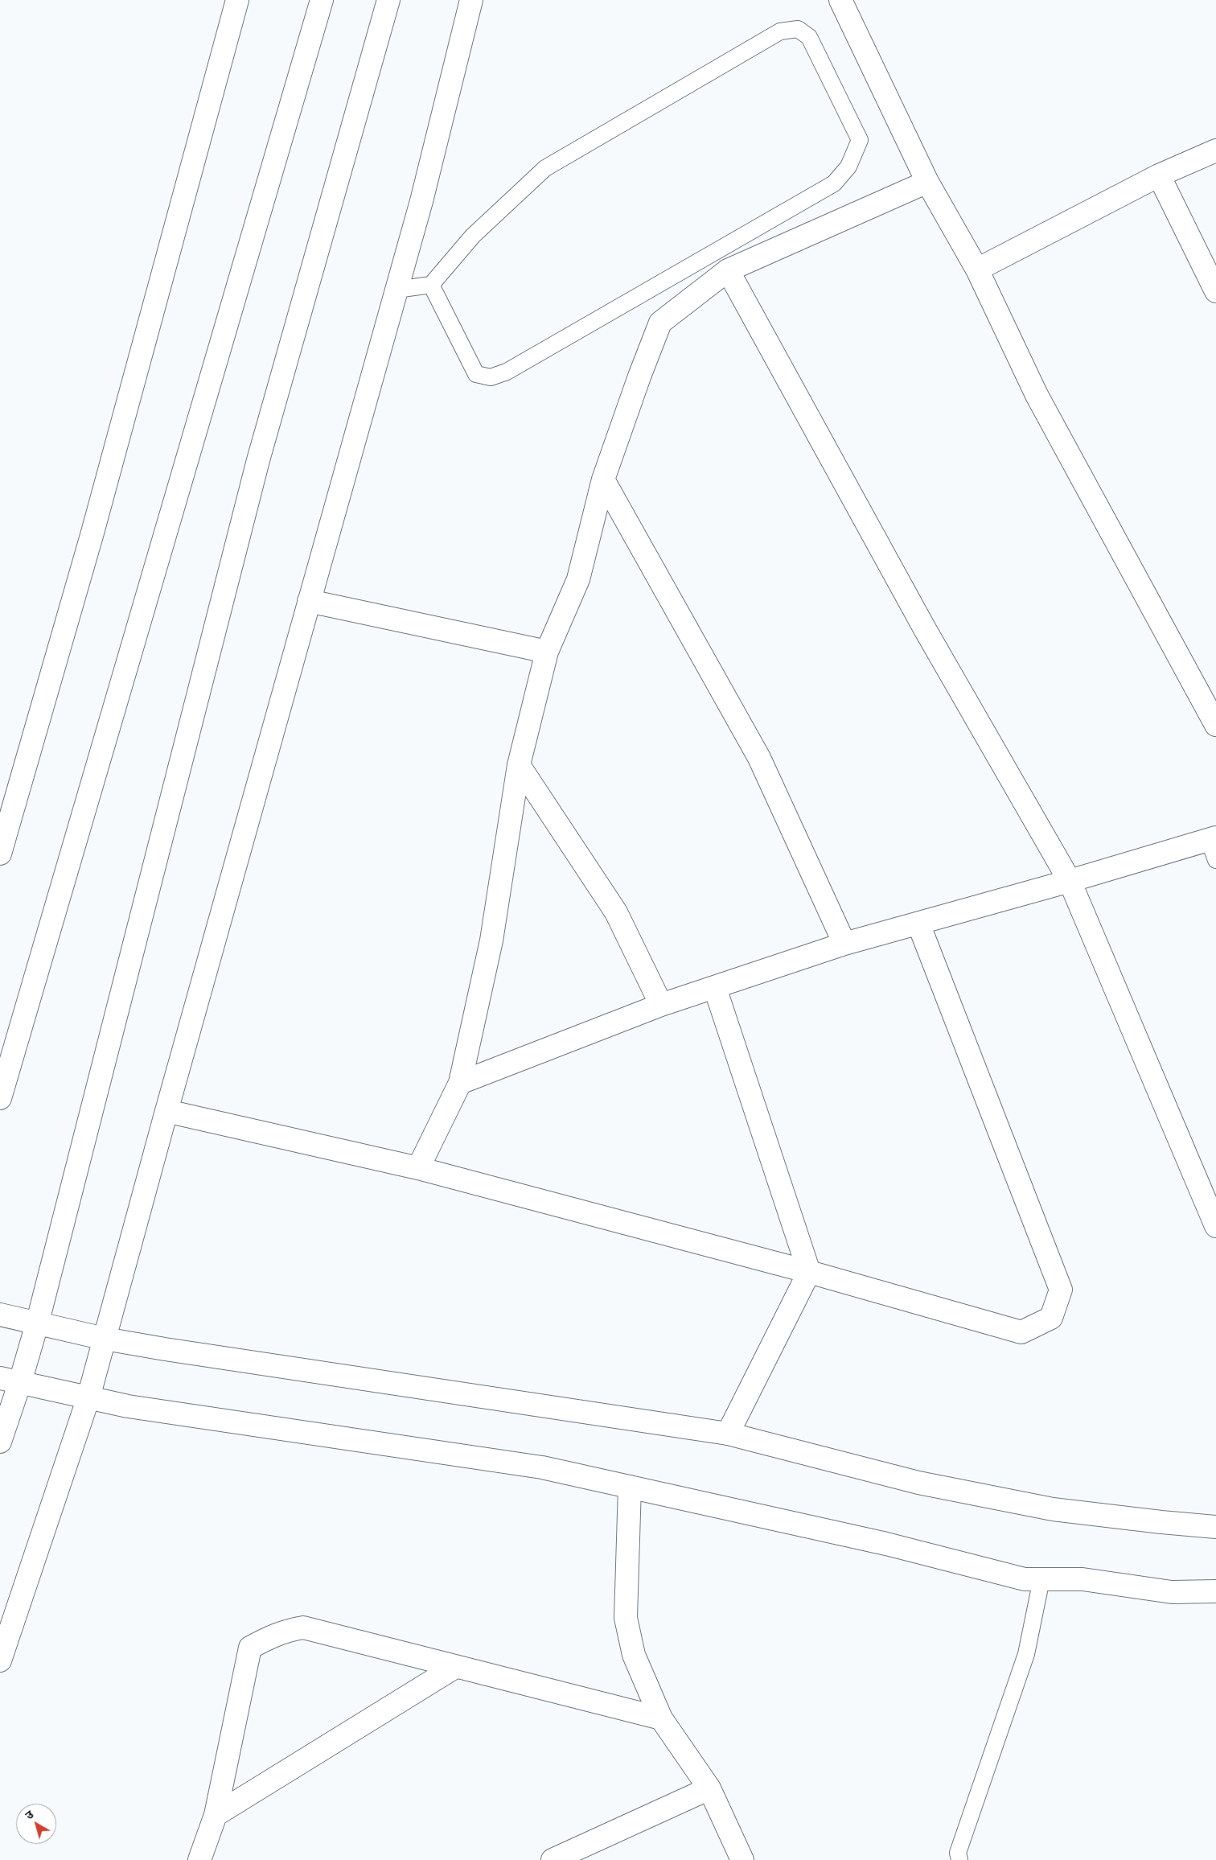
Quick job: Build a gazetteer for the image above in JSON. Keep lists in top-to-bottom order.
{
  "north": "top left"
}
